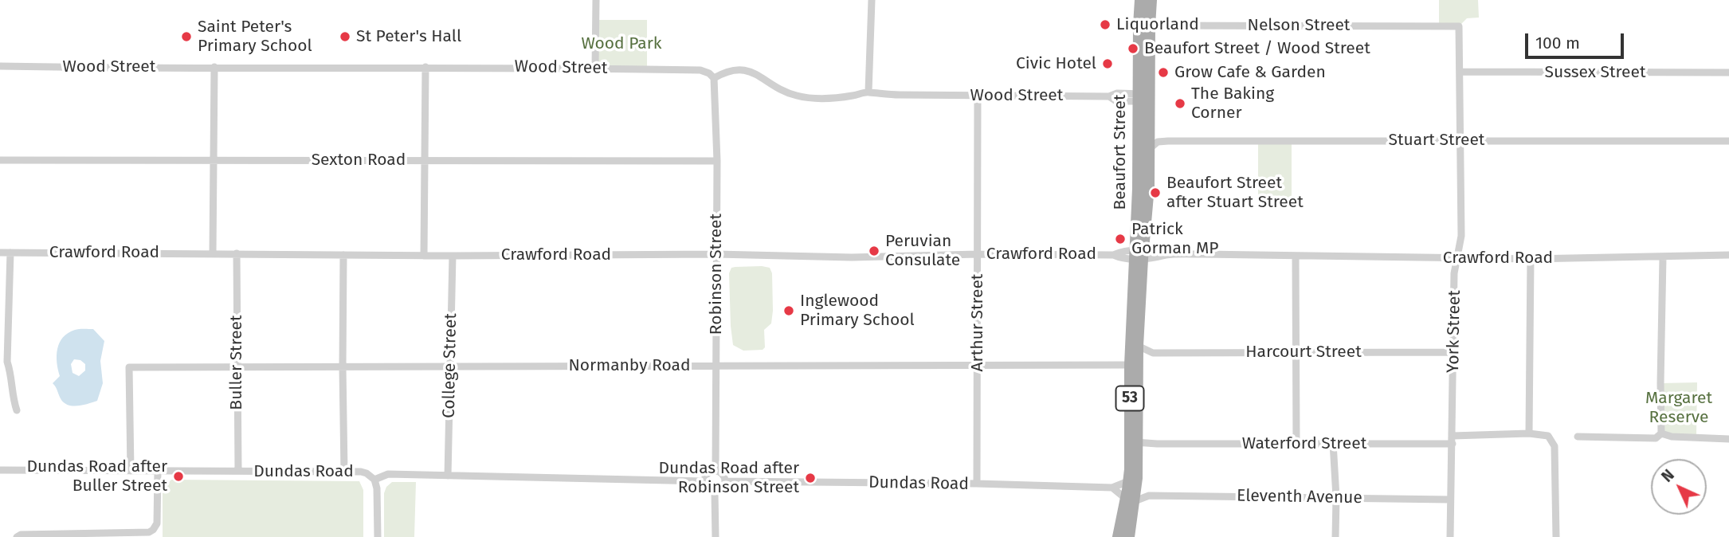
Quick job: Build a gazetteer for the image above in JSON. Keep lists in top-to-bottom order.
{
  "streets": {
    "main road": ["Beaufort Street", "53"],
    "street": [
      "Nelson Street",
      "Wood Street",
      "Sussex Street",
      "Stuart Street",
      "Sexton Road",
      "Crawford Road",
      "Robinson Street",
      "Arthur Street",
      "York Street",
      "Harcourt Street",
      "Buller Street",
      "College Street",
      "Normanby Road",
      "Waterford Street",
      "Dundas Road",
      "Eleventh Avenue"
    ]
  },
  "crossings": [
    ["Nelson Street", "Beaufort Street"],
    ["Nelson Street", "York Street"],
    ["Wood Street", "Beaufort Street"],
    ["Wood Street", "Robinson Street"],
    ["Wood Street", "Arthur Street"],
    ["Sussex Street", "York Street"],
    ["Stuart Street", "Beaufort Street"],
    ["Stuart Street", "York Street"],
    ["Beaufort Street", "Crawford Road"],
    ["Beaufort Street", "Harcourt Street"],
    ["Beaufort Street", "Normanby Road"],
    ["Beaufort Street", "Waterford Street"],
    ["Beaufort Street", "Dundas Road"],
    ["Beaufort Street", "Eleventh Avenue"],
    ["Sexton Road", "Robinson Street"],
    ["Crawford Road", "Robinson Street"],
    ["Crawford Road", "Arthur Street"],
    ["Crawford Road", "York Street"],
    ["Crawford Road", "Buller Street"],
    ["Crawford Road", "College Street"],
    ["Robinson Street", "Normanby Road"],
    ["Robinson Street", "Dundas Road"],
    ["Arthur Street", "Normanby Road"],
    ["Arthur Street", "Dundas Road"],
    ["York Street", "Harcourt Street"],
    ["York Street", "Waterford Street"],
    ["York Street", "Eleventh Avenue"],
    ["Harcourt Street", "Normanby Road"],
    ["Buller Street", "Normanby Road"],
    ["Buller Street", "Dundas Road"],
    ["College Street", "Normanby Road"],
    ["College Street", "Dundas Road"],
    ["Normanby Road", "Dundas Road"]
  ],
  "parks": ["Wood Park", "Margaret Reserve"],
  "places": [
    "Liquorland",
    "Saint Peter's Primary School",
    "St Peter's Hall",
    "Beaufort Street / Wood Street",
    "Civic Hotel",
    "Grow Cafe & Garden",
    "The Baking Corner",
    "Beaufort Street after Stuart Street",
    "Patrick Gorman MP",
    "Peruvian Consulate",
    "Inglewood Primary School",
    "Dundas Road after Buller Street",
    "Dundas Road after Robinson Street"
  ],
  "scale_bar": "100 m",
  "north": "top left"
}
